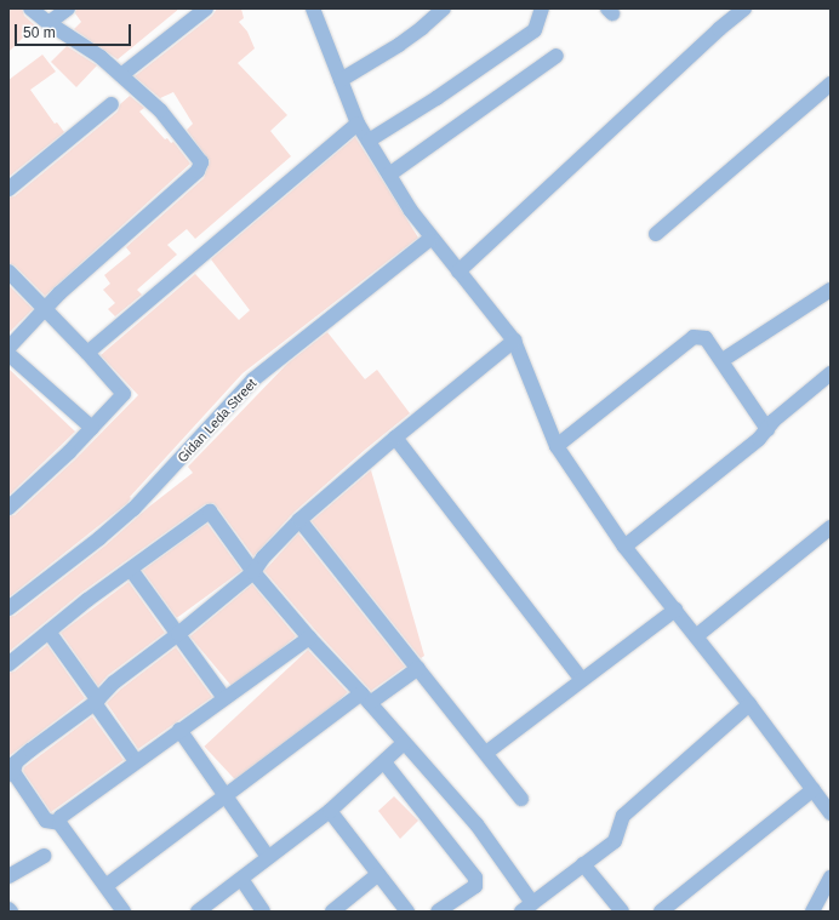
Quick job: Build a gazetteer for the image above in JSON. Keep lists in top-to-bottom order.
{
  "streets": {
    "street": ["Gidan Leda Street"]
  },
  "scale_bar": "50 m"
}
